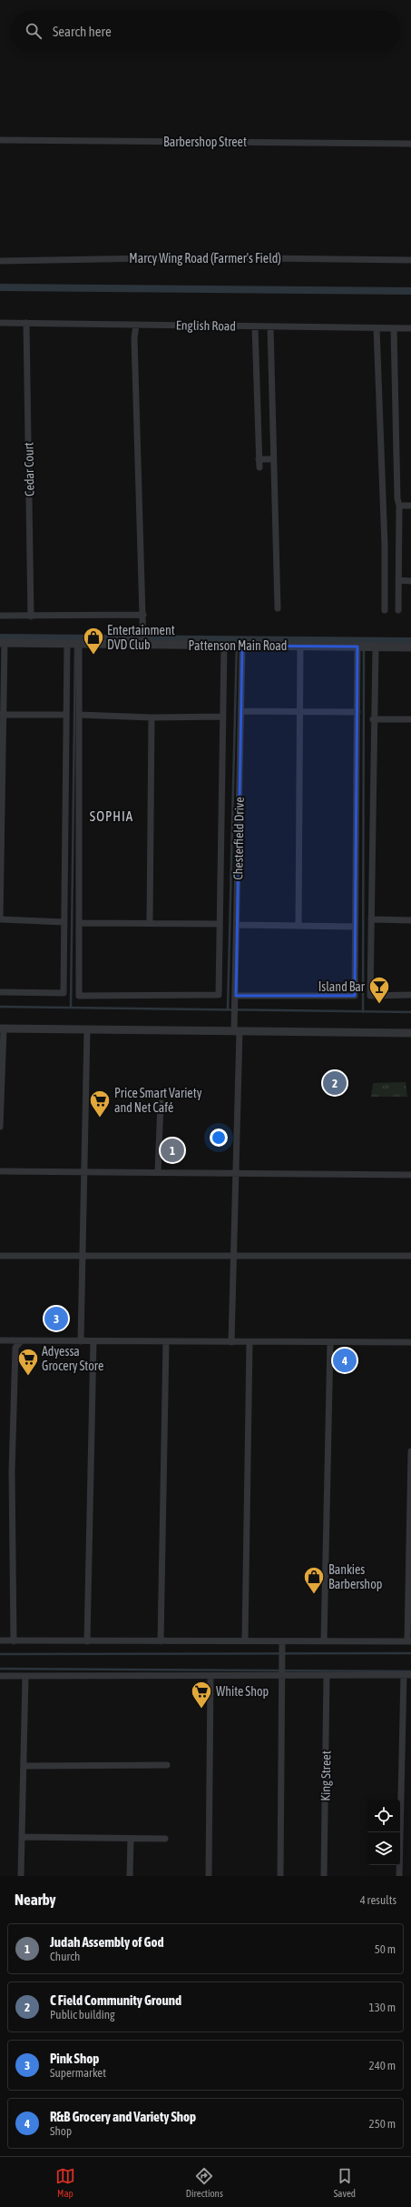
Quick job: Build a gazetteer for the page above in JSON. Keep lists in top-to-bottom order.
{
  "streets": {
    "street": [
      "Barbershop Street",
      "Marcy Wing Road (Farmer's Field)",
      "English Road",
      "Cedar Court",
      "Pattenson Main Road",
      "Chesterfield Drive",
      "King Street"
    ]
  },
  "crossings": [
    ["English Road", "Cedar Court"],
    ["Pattenson Main Road", "Chesterfield Drive"]
  ],
  "districts": ["SOPHIA"],
  "places": {
    "shop": ["Entertainment DVD Club", "Bankies Barbershop"],
    "bar": ["Island Bar"],
    "supermarket": ["Price Smart Variety and Net Café", "Adyessa Grocery Store", "White Shop"]
  },
  "page": {
    "search": "Search here",
    "pins": [
      "2",
      "1",
      "3",
      "4"
    ],
    "heading": ["Nearby", "4 results"],
    "list": [
      {
        "mark": "1",
        "name": "Judah Assembly of God",
        "note": "Church",
        "value": "50 m"
      },
      {
        "mark": "2",
        "name": "C Field Community Ground",
        "note": "Public building",
        "value": "130 m"
      },
      {
        "mark": "3",
        "name": "Pink Shop",
        "note": "Supermarket",
        "value": "240 m"
      },
      {
        "mark": "4",
        "name": "R&B Grocery and Variety Shop",
        "note": "Shop",
        "value": "250 m"
      }
    ],
    "nav": ["Map", "Directions", "Saved"]
  }
}
